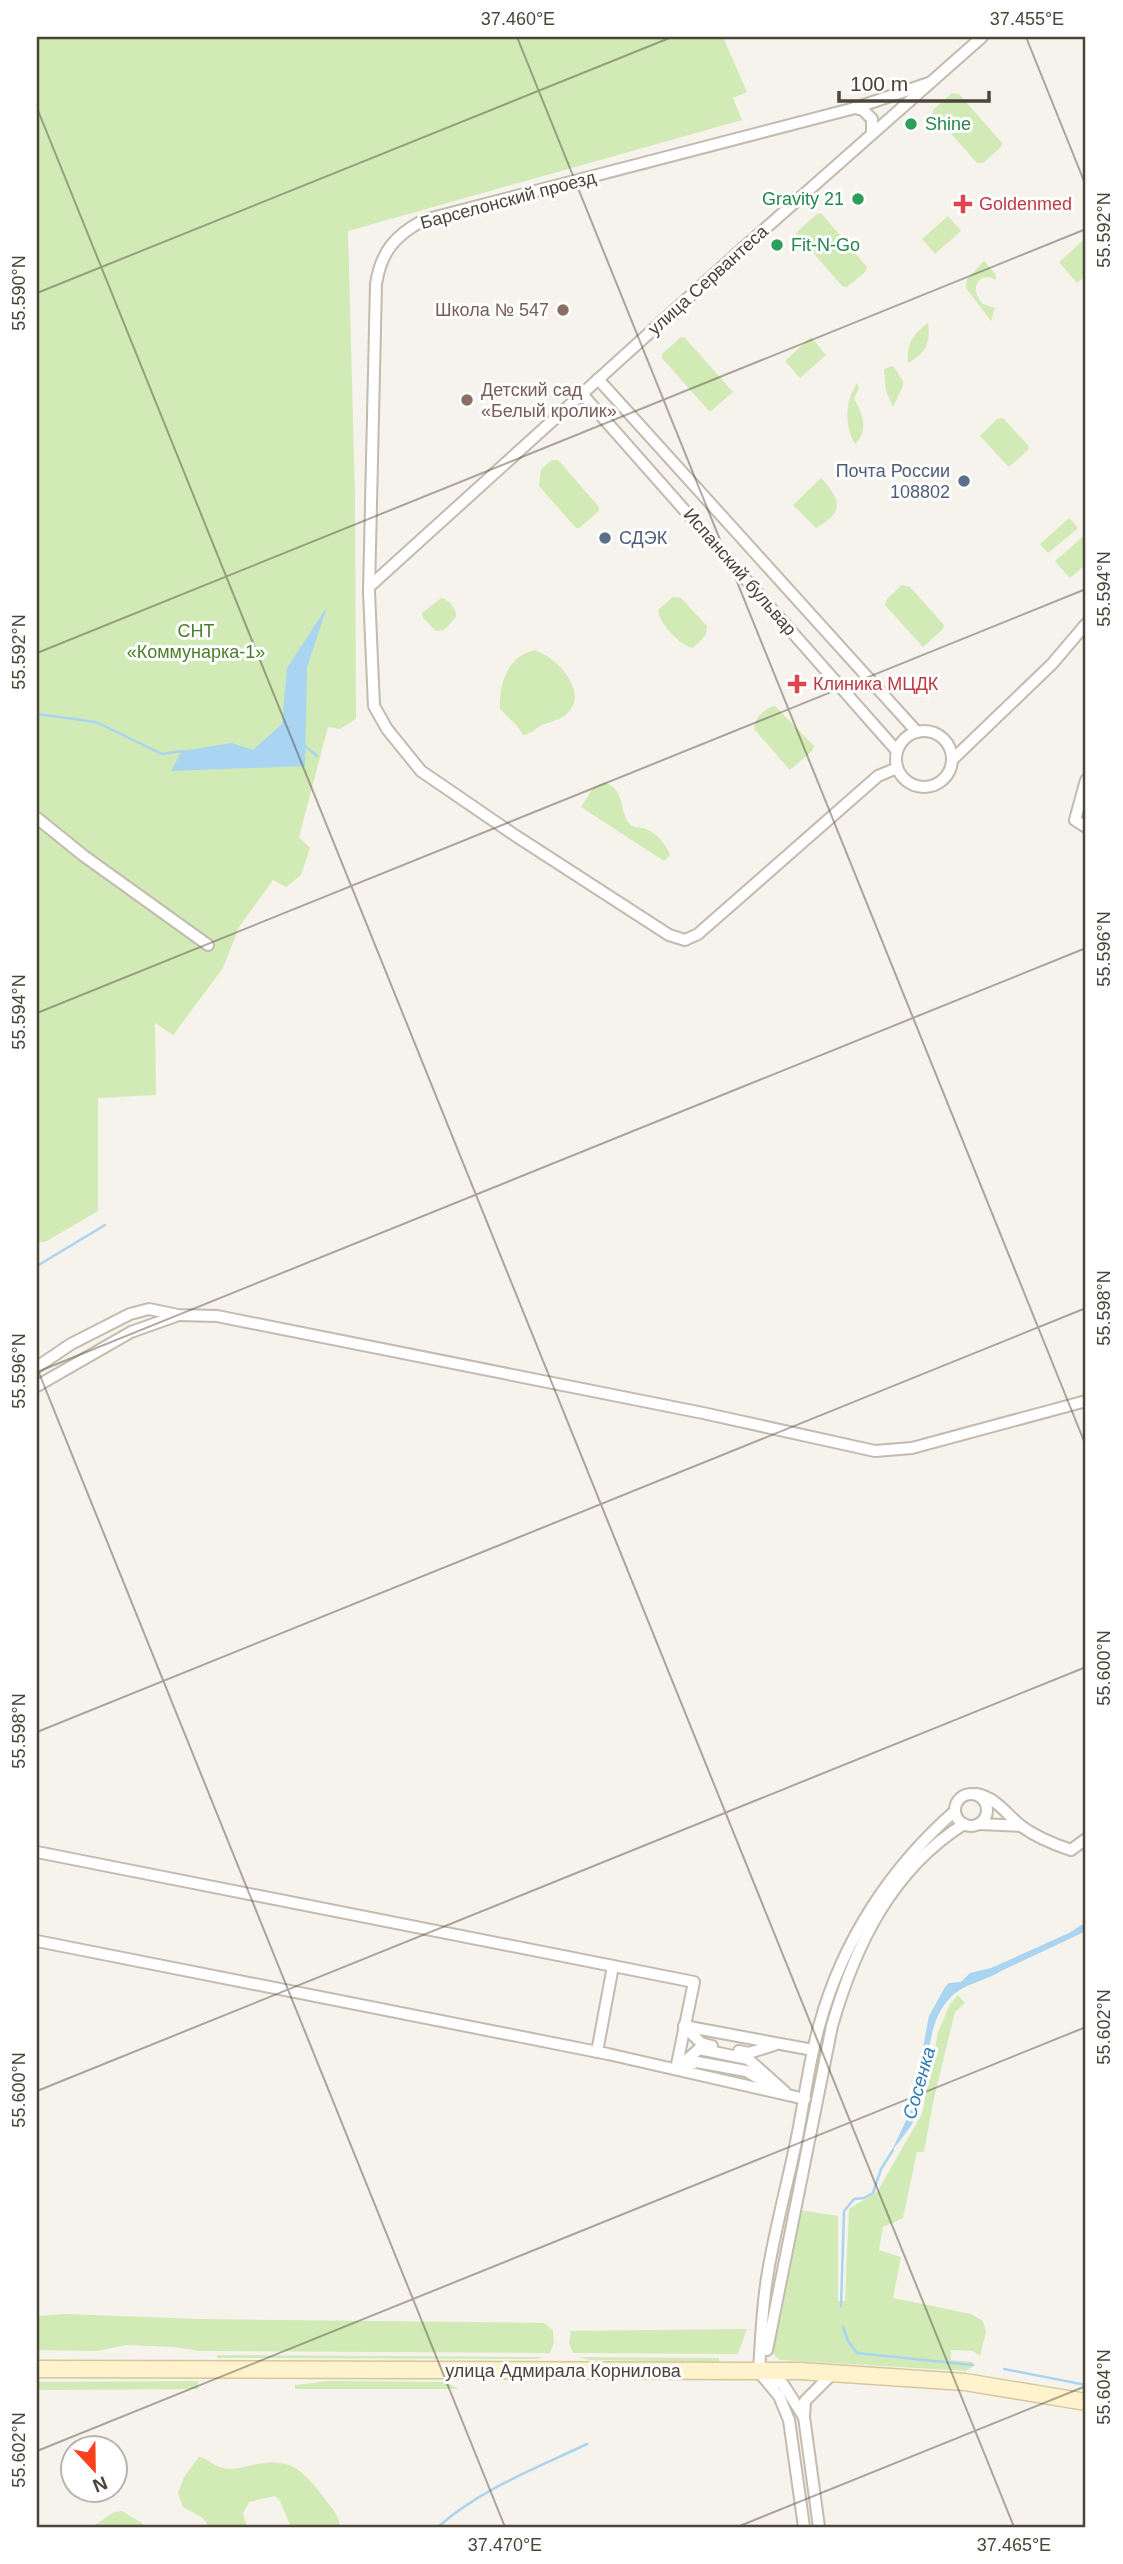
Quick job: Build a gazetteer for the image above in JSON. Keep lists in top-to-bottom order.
{
  "streets": {
    "main road": ["улица Адмирала Корнилова"],
    "street": ["Барселонский проезд", "улица Сервантеса", "Испанский бульвар"]
  },
  "crossings": [
    ["Барселонский проезд", "улица Сервантеса"],
    ["Барселонский проезд", "Испанский бульвар"],
    ["улица Сервантеса", "Испанский бульвар"]
  ],
  "water": ["Сосенка"],
  "parks": ["СНТ «Коммунарка-1»"],
  "places": {
    "other": [
      "Shine",
      "Gravity 21",
      "Fit-N-Go",
      "Школа № 547",
      "Детский сад «Белый кролик»",
      "Почта России 108802",
      "СДЭК"
    ],
    "health": ["Goldenmed", "Клиника МЦДК"]
  },
  "scale_bar": "100 m",
  "north": "bottom",
  "coordinates": [
    "37.460°E",
    "37.455°E",
    "55.592°N",
    "55.590°N",
    "55.594°N",
    "55.596°N",
    "55.598°N",
    "55.600°N",
    "55.602°N",
    "55.604°N",
    "37.470°E",
    "37.465°E"
  ]
}
